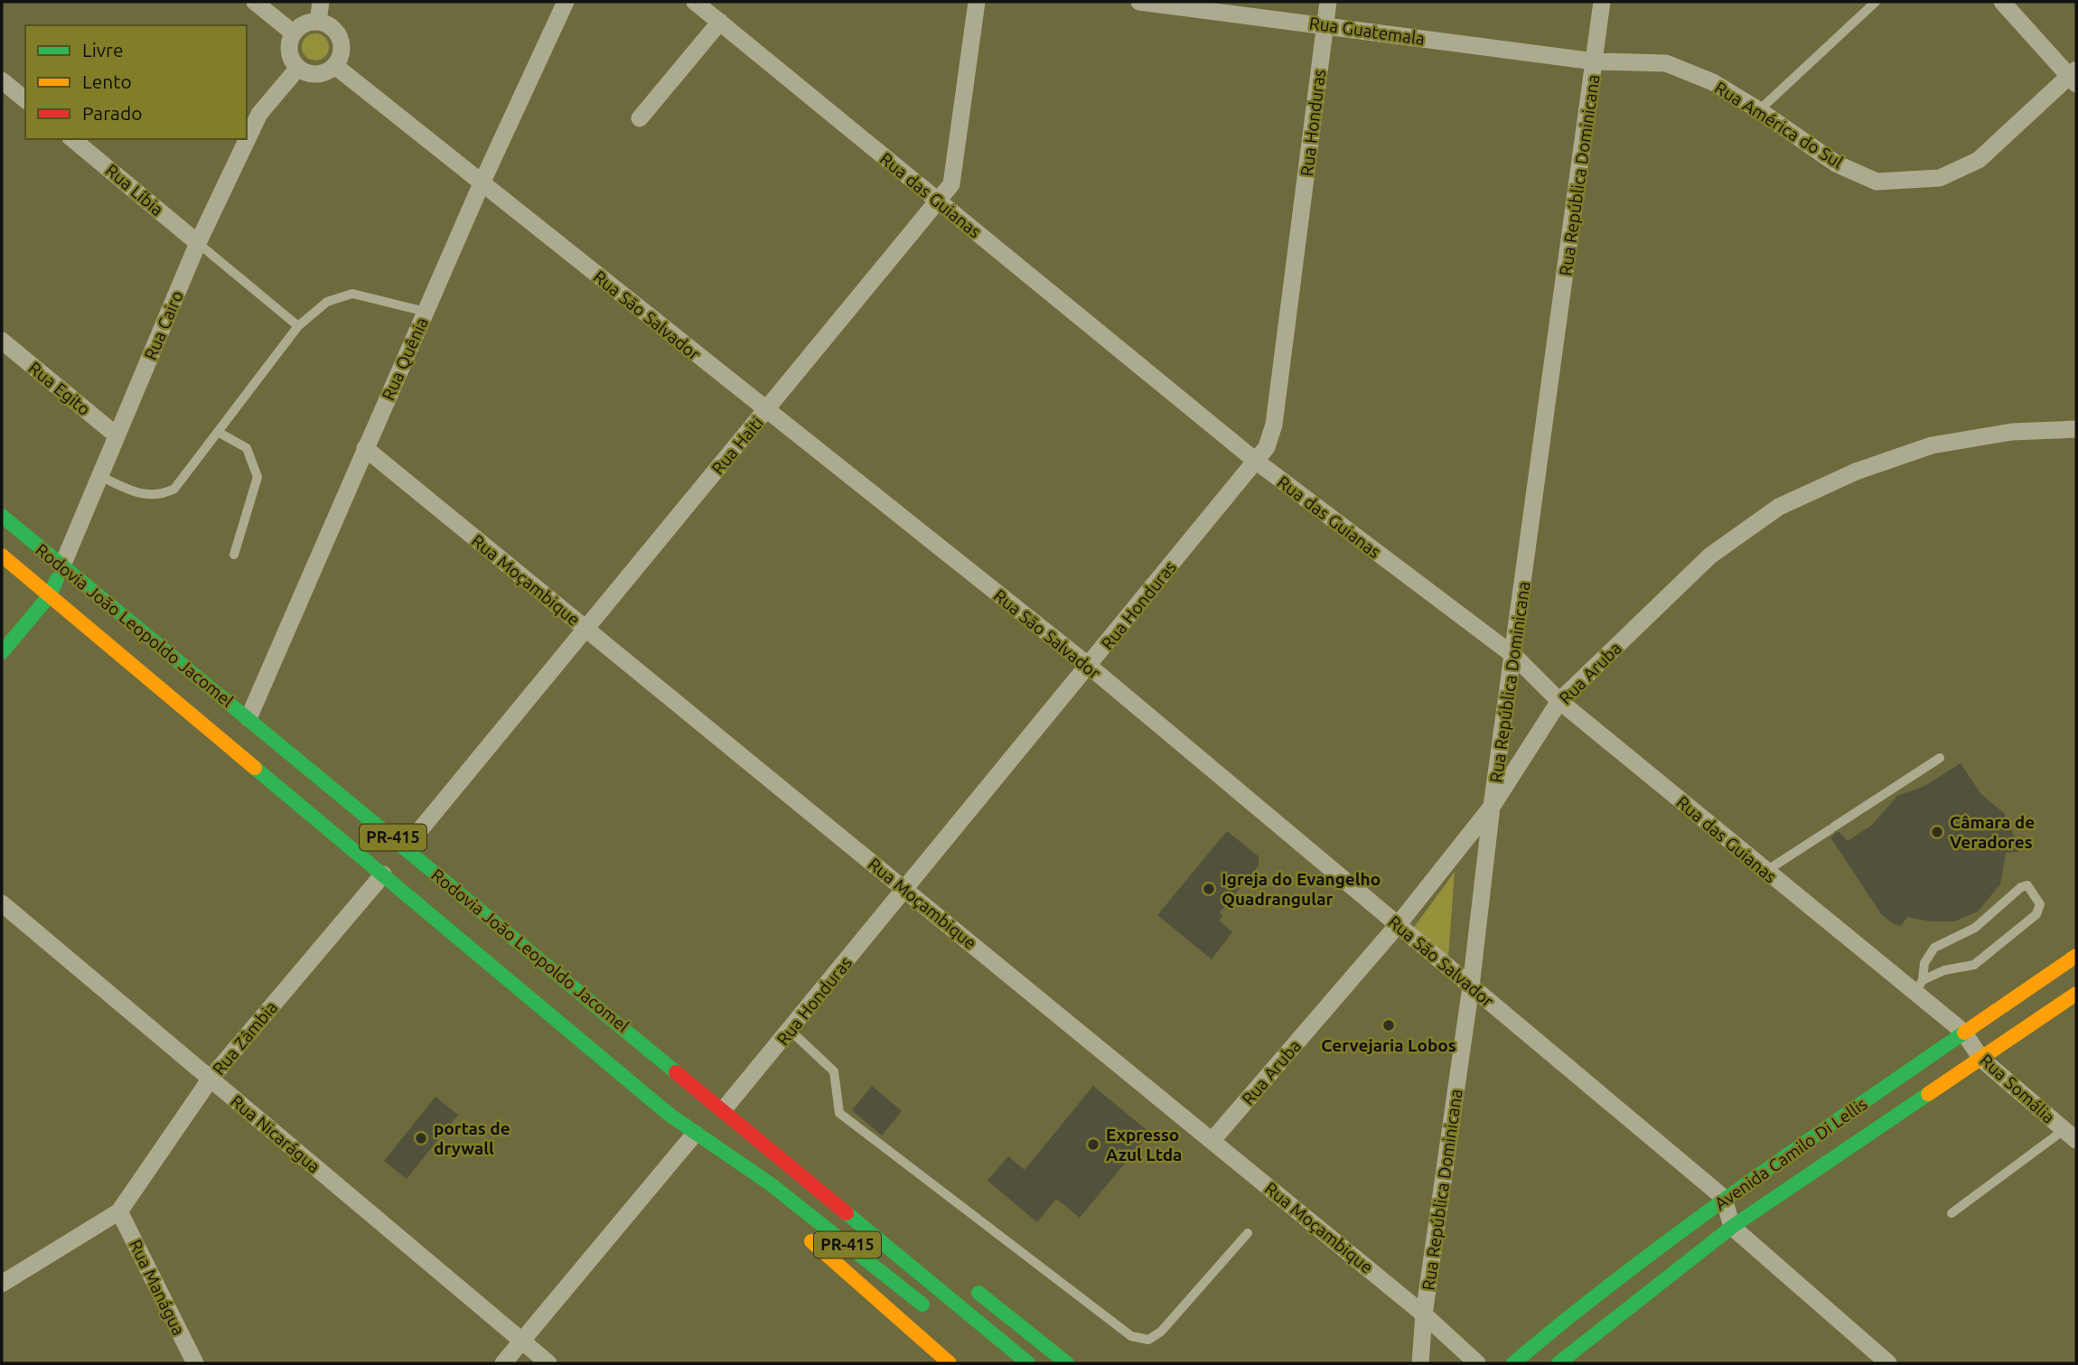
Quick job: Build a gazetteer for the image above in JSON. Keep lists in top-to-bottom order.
{
  "streets": {
    "main road": [
      "Rua Cairo",
      "Rodovia João Leopoldo Jacomel",
      "PR-415",
      "Avenida Camilo Di Lellis"
    ],
    "street": [
      "Rua Guatemala",
      "Rua Honduras",
      "Rua América do Sul",
      "Rua República Dominicana",
      "Rua Líbia",
      "Rua das Guianas",
      "Rua São Salvador",
      "Rua Quênia",
      "Rua Egito",
      "Rua Haiti",
      "Rua Moçambique",
      "Rua Aruba",
      "Rua Zâmbia",
      "Rua Somália",
      "Rua Nicarágua",
      "Rua Manágua"
    ]
  },
  "crossings": [
    ["Rua Guatemala", "Rua Honduras"],
    ["Rua Guatemala", "Rua América do Sul"],
    ["Rua Guatemala", "Rua República Dominicana"],
    ["Rua Honduras", "Rua das Guianas"],
    ["Rua Honduras", "Rua São Salvador"],
    ["Rua Honduras", "Rua Moçambique"],
    ["Rua Honduras", "Rodovia João Leopoldo Jacomel"],
    ["Rua América do Sul", "Rua República Dominicana"],
    ["Rua República Dominicana", "Rua das Guianas"],
    ["Rua República Dominicana", "Rua São Salvador"],
    ["Rua República Dominicana", "Rua Moçambique"],
    ["Rua República Dominicana", "Rua Aruba"],
    ["Rua Líbia", "Rua Cairo"],
    ["Rua das Guianas", "Rua Haiti"],
    ["Rua das Guianas", "Rua Aruba"],
    ["Rua das Guianas", "Rua Somália"],
    ["Rua das Guianas", "Avenida Camilo Di Lellis"],
    ["Rua São Salvador", "Rua Cairo"],
    ["Rua São Salvador", "Rua Quênia"],
    ["Rua São Salvador", "Rua Haiti"],
    ["Rua São Salvador", "Rua Aruba"],
    ["Rua São Salvador", "Avenida Camilo Di Lellis"],
    ["Rua Cairo", "Rua Egito"],
    ["Rua Cairo", "Rodovia João Leopoldo Jacomel"],
    ["Rua Quênia", "Rua Moçambique"],
    ["Rua Quênia", "Rodovia João Leopoldo Jacomel"],
    ["Rua Haiti", "Rua Moçambique"],
    ["Rua Haiti", "Rodovia João Leopoldo Jacomel"],
    ["Rua Moçambique", "Rua Aruba"],
    ["Rodovia João Leopoldo Jacomel", "Rua Zâmbia"],
    ["Rua Zâmbia", "Rua Nicarágua"],
    ["Rua Zâmbia", "Rua Manágua"],
    ["Rua Somália", "Avenida Camilo Di Lellis"]
  ],
  "places": [
    "Câmara de Veradores",
    "Igreja do Evangelho Quadrangular",
    "Cervejaria Lobos",
    "portas de drywall",
    "Expresso Azul Ltda"
  ],
  "legend": ["Livre", "Lento", "Parado"]
}
